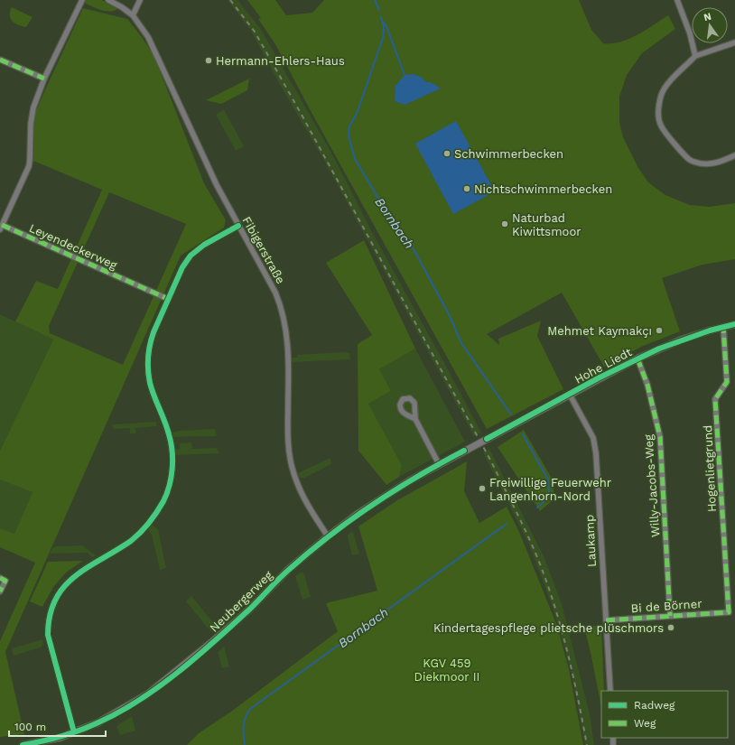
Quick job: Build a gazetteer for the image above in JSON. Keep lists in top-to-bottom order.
{
  "streets": {
    "street": [
      "Leyendeckerweg",
      "Fibigerstraße",
      "Hohe Liedt",
      "Hogenlietgrund",
      "Willy-Jacobs-Weg",
      "Laukamp",
      "Neubergerweg",
      "Bi de Börner"
    ]
  },
  "crossings": [
    ["Fibigerstraße", "Neubergerweg"],
    ["Hohe Liedt", "Hogenlietgrund"],
    ["Hohe Liedt", "Willy-Jacobs-Weg"],
    ["Hohe Liedt", "Laukamp"],
    ["Hohe Liedt", "Neubergerweg"],
    ["Hogenlietgrund", "Bi de Börner"],
    ["Willy-Jacobs-Weg", "Bi de Börner"],
    ["Laukamp", "Bi de Börner"]
  ],
  "water": ["Bornbach"],
  "parks": ["KGV 459 Diekmoor II"],
  "places": [
    "Hermann-Ehlers-Haus",
    "Schwimmerbecken",
    "Nichtschwimmerbecken",
    "Naturbad Kiwittsmoor",
    "Mehmet Kaymakçı",
    "Freiwillige Feuerwehr Langenhorn-Nord",
    "Kindertagespflege plietsche plüschmors"
  ],
  "legend": ["Radweg", "Weg"],
  "scale_bar": "100 m",
  "north": "top"
}
